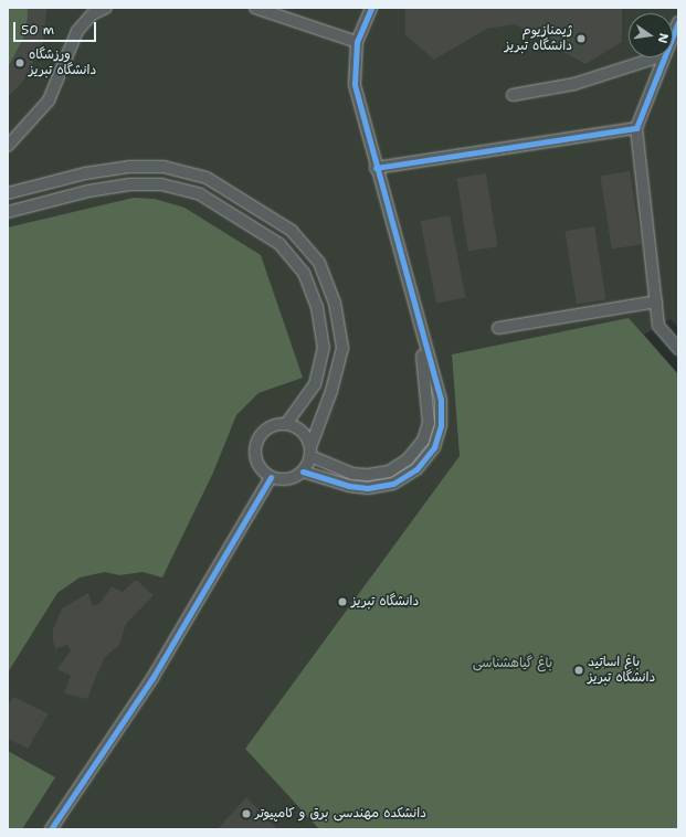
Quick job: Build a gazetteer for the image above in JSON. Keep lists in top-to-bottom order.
{
  "parks": ["باغ گیاهشناسی"],
  "places": [
    "ژیمنازیوم دانشگاه تبریز",
    "ورزشگاه دانشگاه تبریز",
    "دانشگاه تبریز",
    "باغ اساتید دانشگاه تبریز",
    "دانشکده مهندسی برق و کامپیوتر"
  ],
  "scale_bar": "50 m",
  "north": "right"
}
